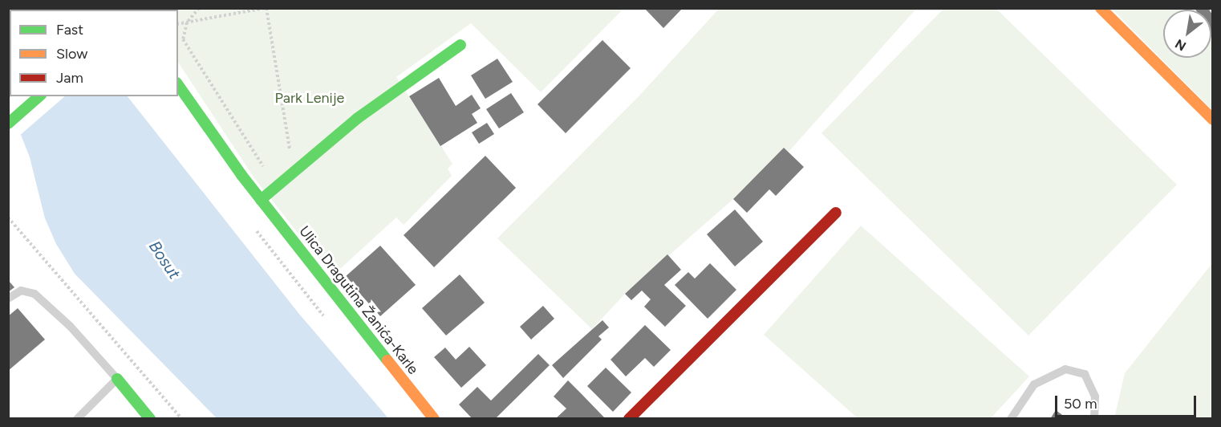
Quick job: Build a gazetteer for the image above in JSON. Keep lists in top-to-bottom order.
{
  "streets": {
    "street": ["Ulica Dragutina Žanića-Karle"]
  },
  "water": ["Bosut"],
  "parks": ["Park Lenije"],
  "legend": ["Fast", "Slow", "Jam"],
  "scale_bar": "50 m",
  "north": "bottom left"
}
